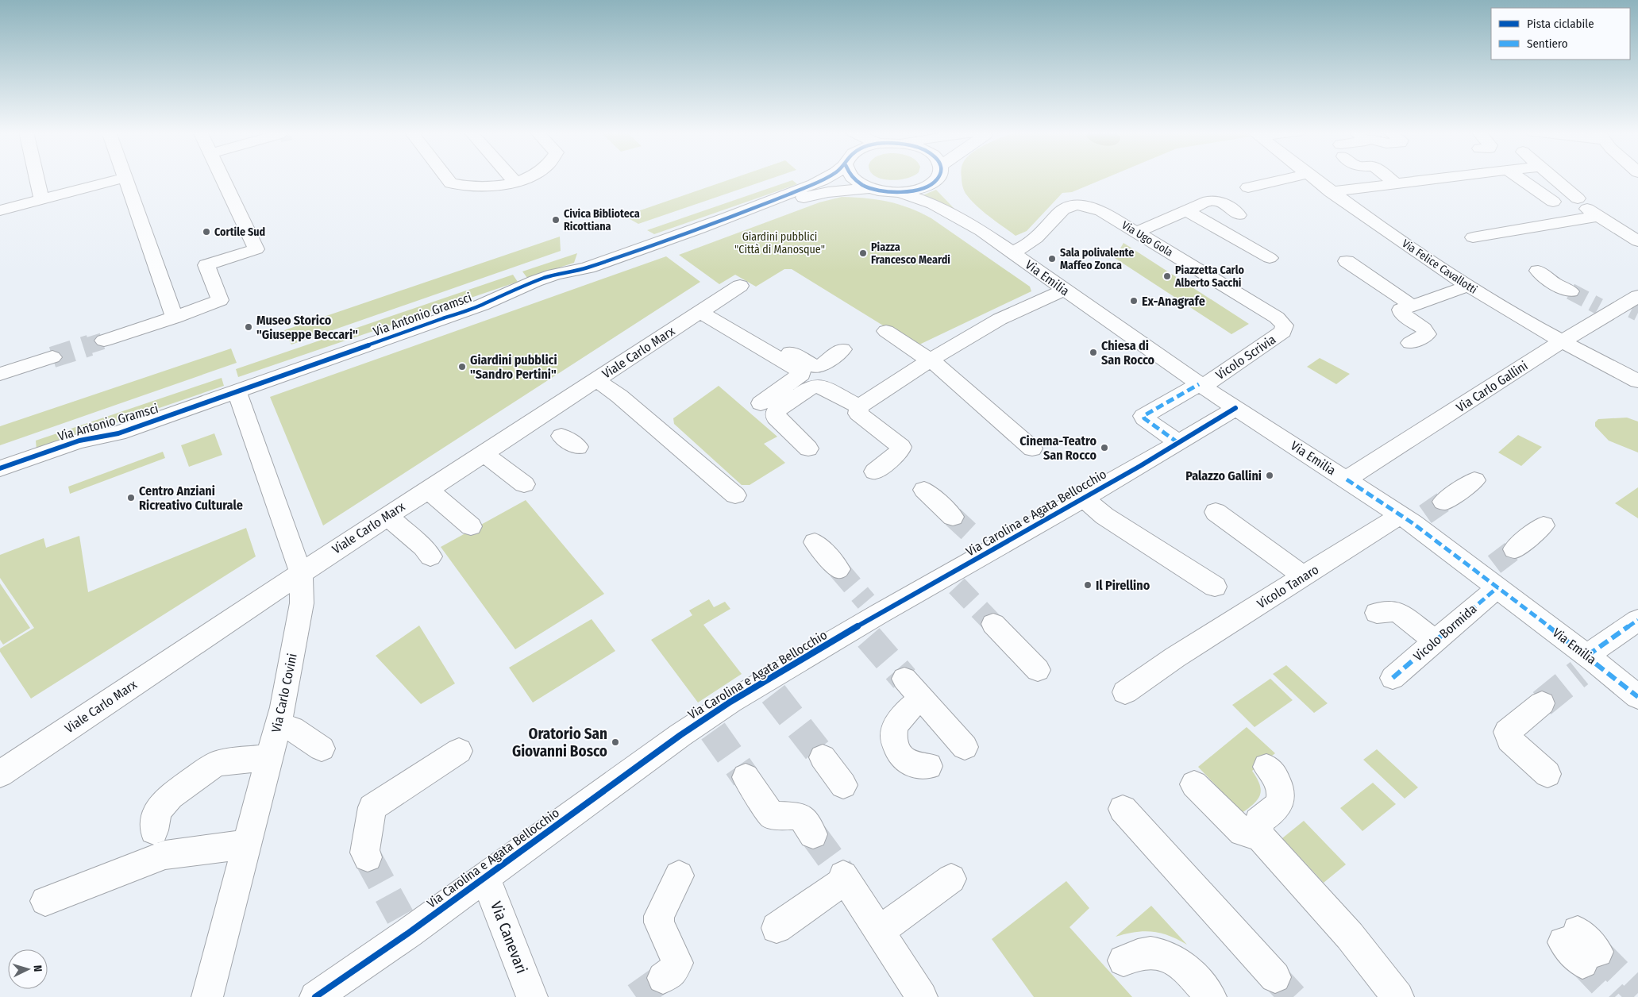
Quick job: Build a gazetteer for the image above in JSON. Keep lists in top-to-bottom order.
{
  "streets": {
    "street": [
      "Via Ugo Gola",
      "Via Felice Cavallotti",
      "Via Emilia",
      "Via Antonio Gramsci",
      "Viale Carlo Marx",
      "Vicolo Scrivia",
      "Via Carlo Gallini",
      "Via Carolina e Agata Bellocchio",
      "Vicolo Tanaro",
      "Vicolo Bormida",
      "Via Carlo Covini",
      "Via Canevari"
    ]
  },
  "crossings": [
    ["Via Ugo Gola", "Via Emilia"],
    ["Via Ugo Gola", "Vicolo Scrivia"],
    ["Via Felice Cavallotti", "Via Carlo Gallini"],
    ["Via Emilia", "Vicolo Scrivia"],
    ["Via Emilia", "Via Carlo Gallini"],
    ["Via Emilia", "Via Carolina e Agata Bellocchio"],
    ["Via Emilia", "Vicolo Tanaro"],
    ["Via Emilia", "Vicolo Bormida"],
    ["Via Antonio Gramsci", "Via Carlo Covini"],
    ["Viale Carlo Marx", "Via Carlo Covini"],
    ["Vicolo Scrivia", "Via Carolina e Agata Bellocchio"],
    ["Via Carolina e Agata Bellocchio", "Via Canevari"]
  ],
  "parks": ["Giardini pubblici \"Città di Manosque\""],
  "places": [
    "Civica Biblioteca Ricottiana",
    "Cortile Sud",
    "Piazza Francesco Meardi",
    "Sala polivalente Maffeo Zonca",
    "Piazzetta Carlo Alberto Sacchi",
    "Ex-Anagrafe",
    "Museo Storico \"Giuseppe Beccari\"",
    "Chiesa di San Rocco",
    "Giardini pubblici \"Sandro Pertini\"",
    "Cinema-Teatro San Rocco",
    "Palazzo Gallini",
    "Centro Anziani Ricreativo Culturale",
    "Il Pirellino",
    "Oratorio San Giovanni Bosco"
  ],
  "legend": ["Pista ciclabile", "Sentiero"],
  "north": "right"
}
